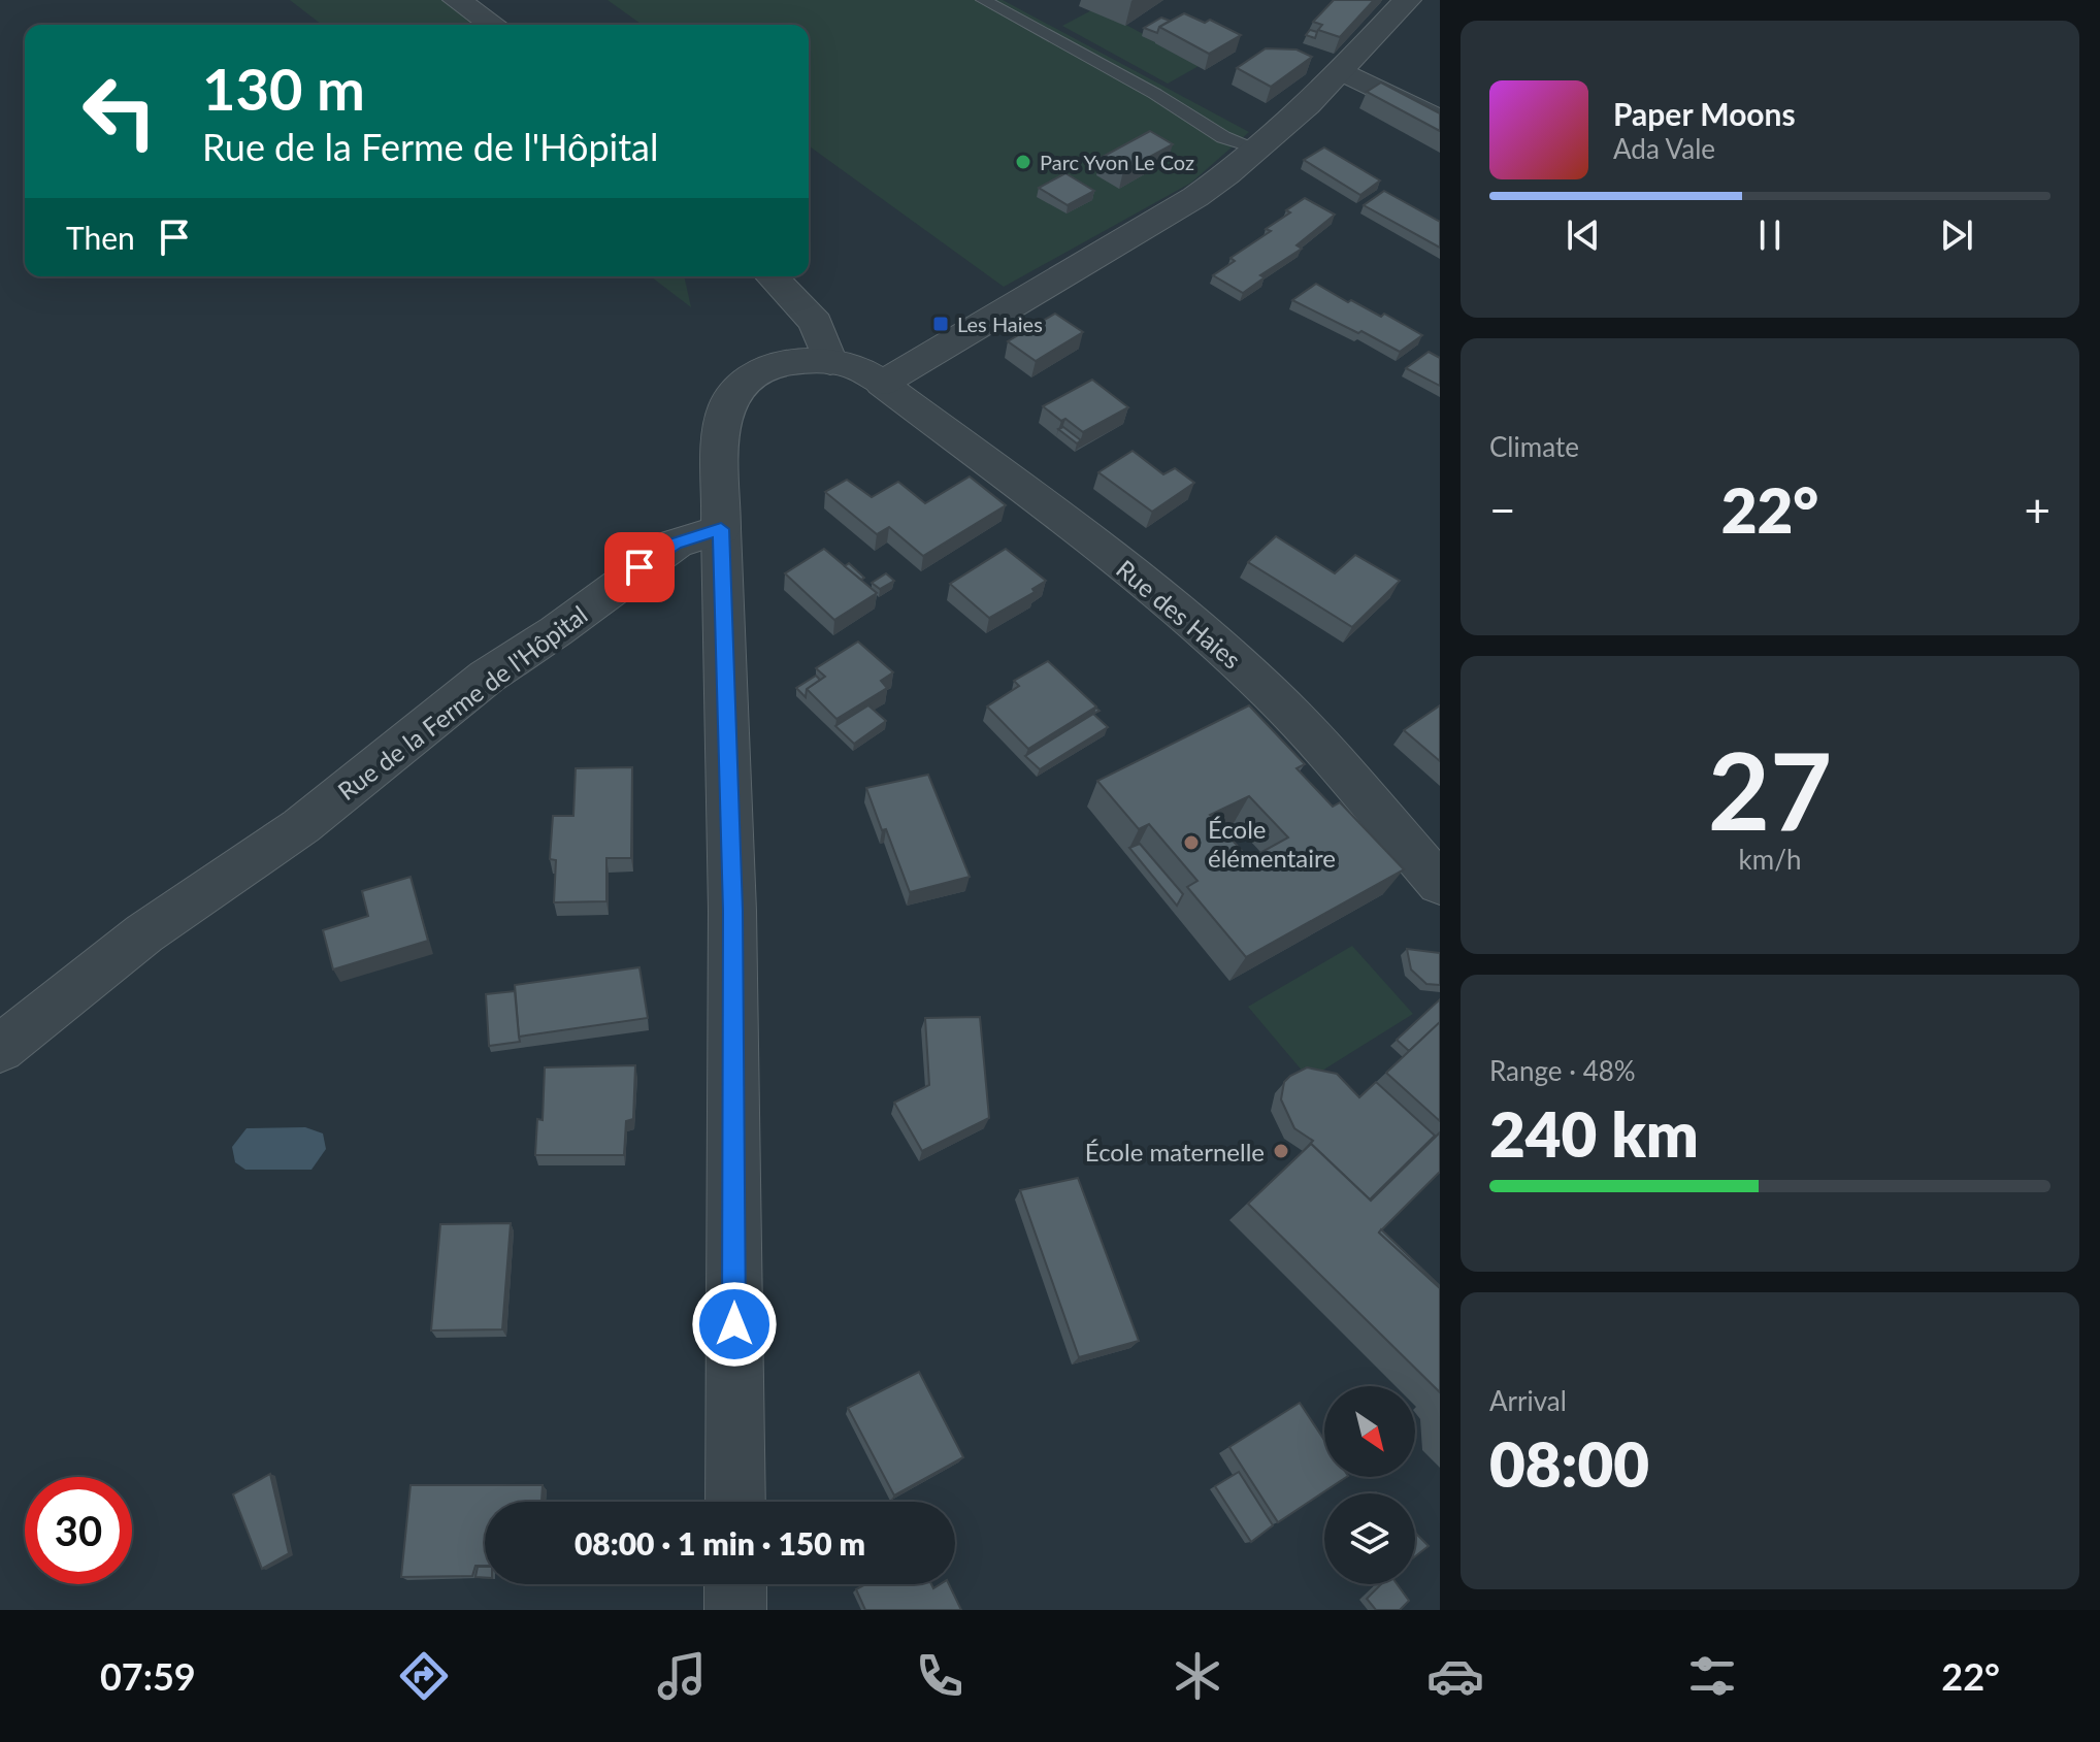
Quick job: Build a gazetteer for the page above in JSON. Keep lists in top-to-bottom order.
{
  "streets": {
    "street": ["Rue des Haies", "Rue de la Ferme de l'Hôpital"]
  },
  "places": {
    "other": ["Parc Yvon Le Coz", "École élémentaire", "École maternelle"],
    "transit": ["Les Haies"]
  },
  "north": "bottom right",
  "page": {
    "turn": ["130 m", "Rue de la Ferme de l'Hôpital"],
    "song": ["Paper Moons", "Ada Vale"],
    "then": "Then",
    "tile": [
      "Climate",
      ["27", "km/h"],
      ["Range · 48%", "240 km"],
      ["Arrival", "08:00"]
    ],
    "heat": ["−", "22°", "+"],
    "limit": "30",
    "trip": "08:00 · 1 min · 150 m",
    "tabs": ["07:59", "22°"]
  }
}
